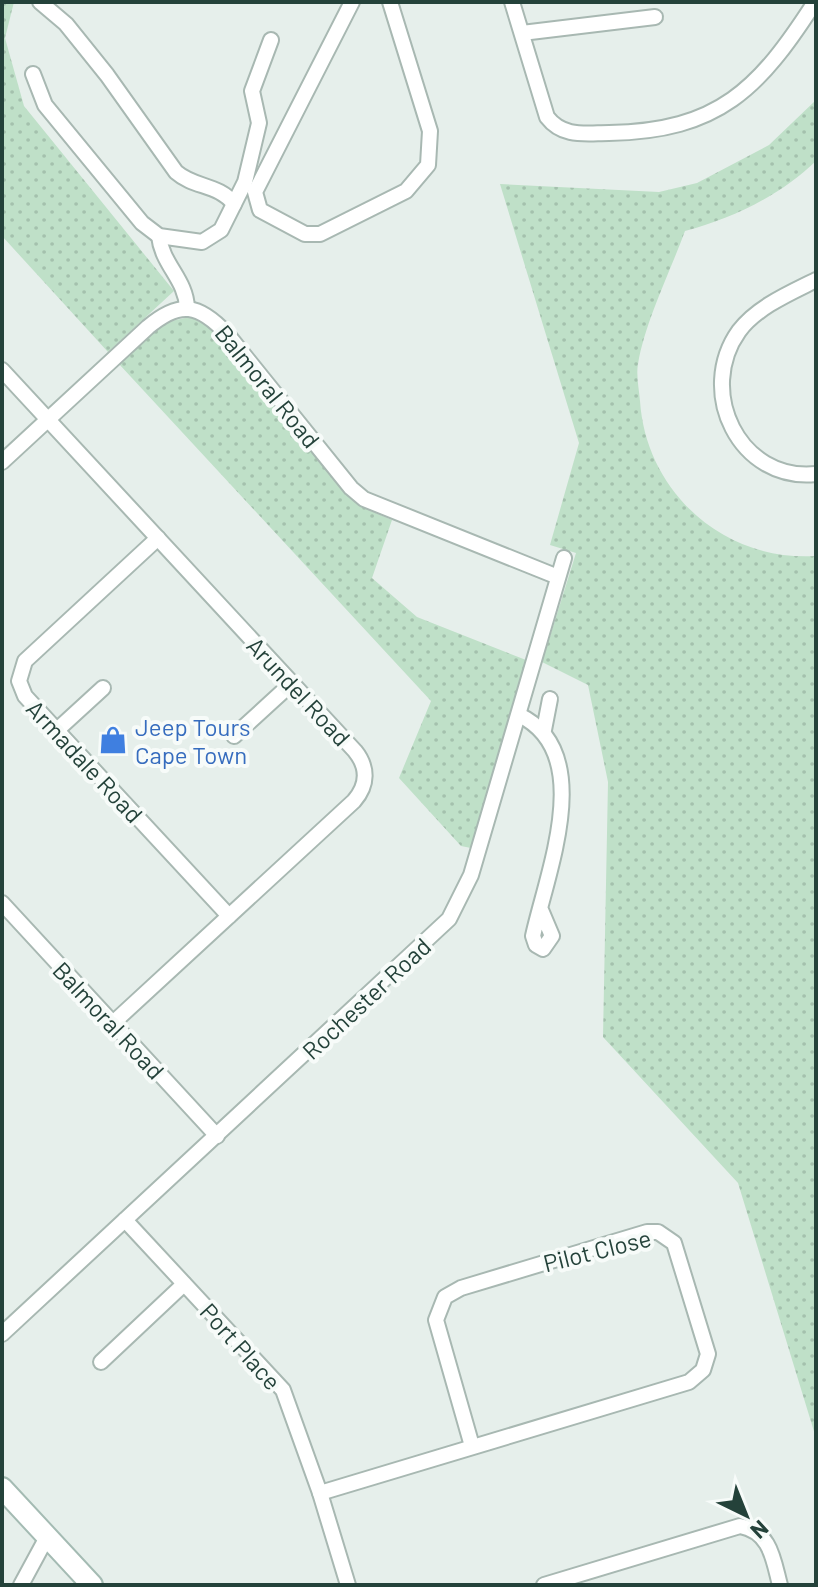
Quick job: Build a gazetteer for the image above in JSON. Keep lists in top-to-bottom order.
{
  "streets": {
    "street": [
      "Balmoral Road",
      "Arundel Road",
      "Armadale Road",
      "Rochester Road",
      "Pilot Close",
      "Port Place"
    ]
  },
  "crossings": [
    ["Balmoral Road", "Arundel Road"],
    ["Balmoral Road", "Rochester Road"],
    ["Arundel Road", "Armadale Road"],
    ["Rochester Road", "Port Place"],
    ["Pilot Close", "Port Place"]
  ],
  "places": {
    "shop": ["Jeep Tours Cape Town"]
  },
  "north": "bottom right"
}
